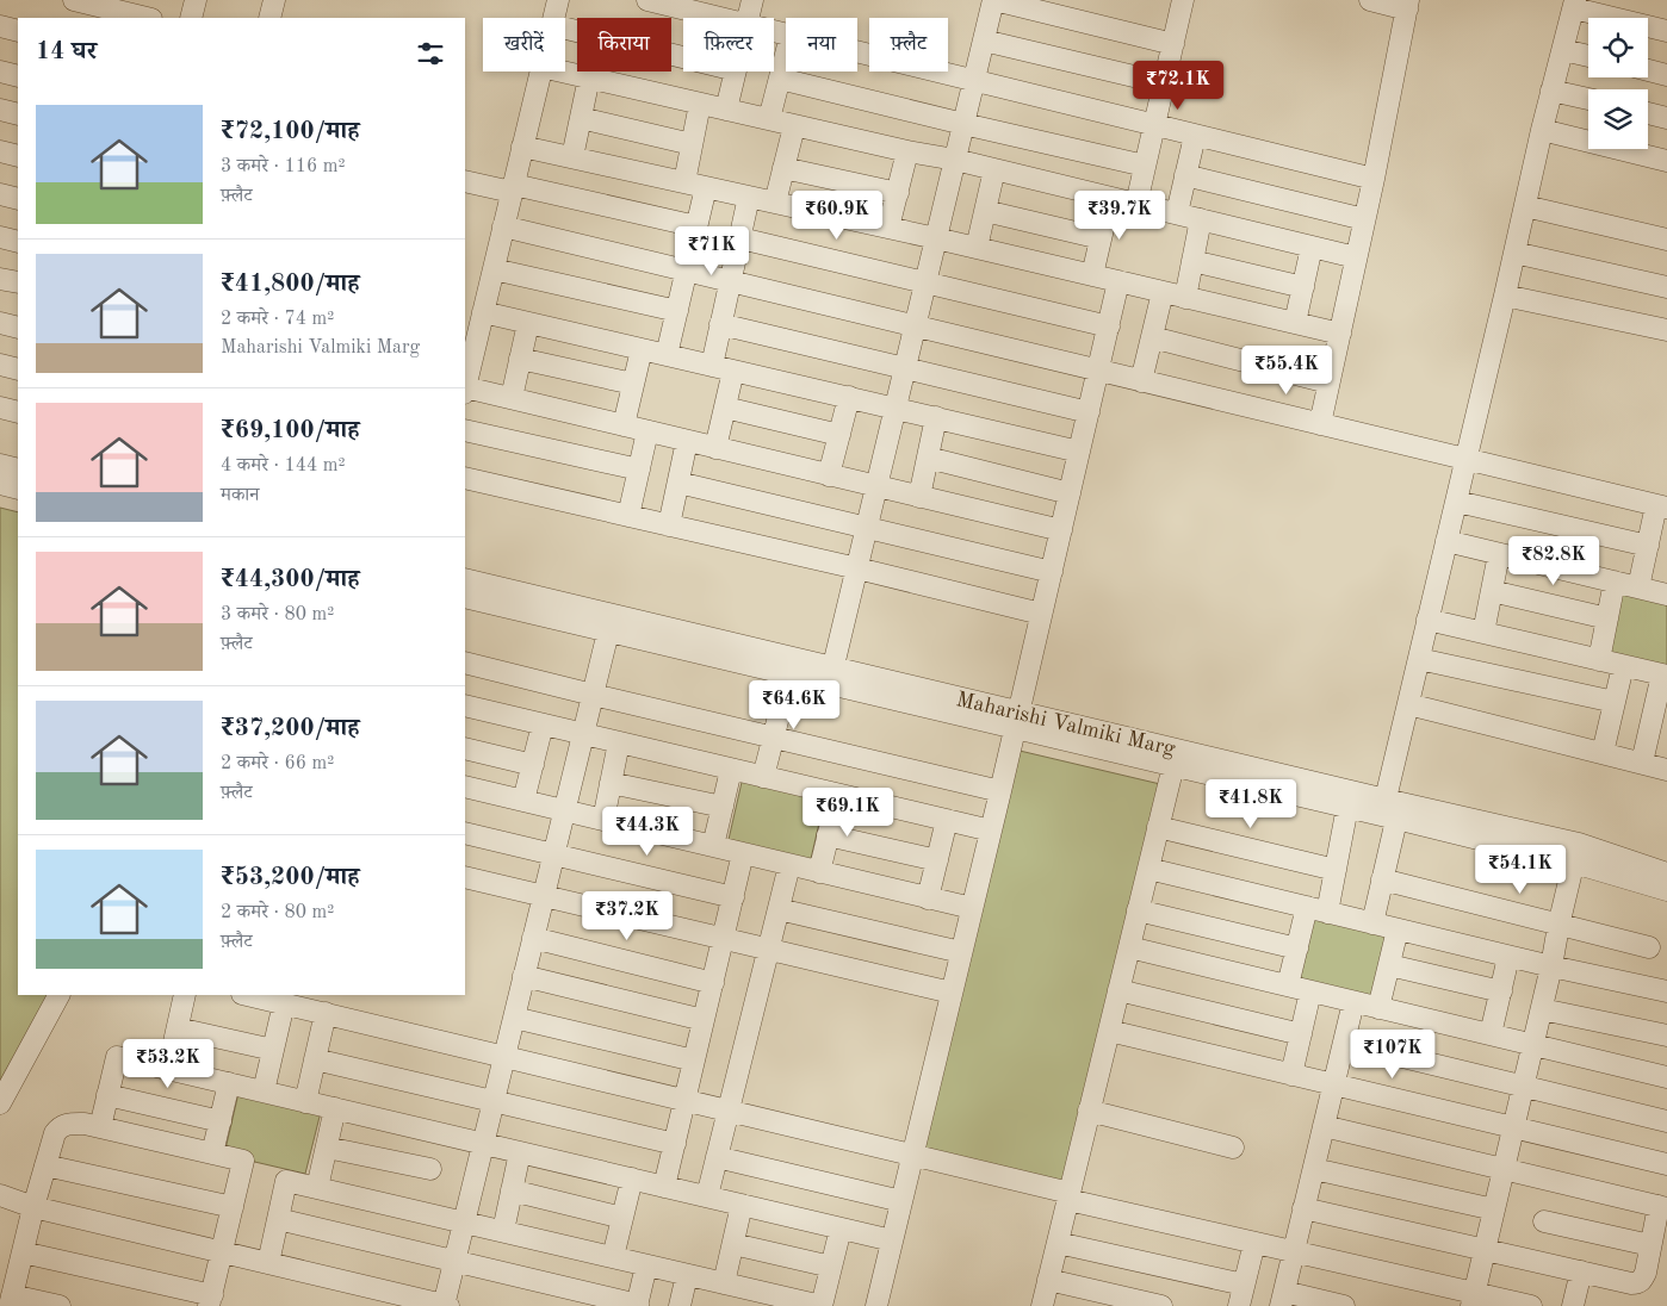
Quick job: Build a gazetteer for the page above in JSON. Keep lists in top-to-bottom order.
{
  "streets": {
    "street": ["Maharishi Valmiki Marg"]
  },
  "page": {
    "chip": [
      "खरीदें",
      "किराया",
      "फ़िल्टर",
      "नया",
      "फ़्लैट"
    ],
    "heading": "14 घर",
    "price": [
      "₹72.1K",
      "₹60.9K",
      "₹39.7K",
      "₹71K",
      "₹55.4K",
      "₹82.8K",
      "₹64.6K",
      "₹41.8K",
      "₹69.1K",
      "₹44.3K",
      "₹54.1K",
      "₹37.2K",
      "₹107K",
      "₹53.2K"
    ],
    "list": [
      {
        "name": "₹72,100/माह",
        "note": "3 कमरे · 116 m² · फ़्लैट"
      },
      {
        "name": "₹41,800/माह",
        "note": "2 कमरे · 74 m² · Maharishi Valmiki Marg"
      },
      {
        "name": "₹69,100/माह",
        "note": "4 कमरे · 144 m² · मकान"
      },
      {
        "name": "₹44,300/माह",
        "note": "3 कमरे · 80 m² · फ़्लैट"
      },
      {
        "name": "₹37,200/माह",
        "note": "2 कमरे · 66 m² · फ़्लैट"
      },
      {
        "name": "₹53,200/माह",
        "note": "2 कमरे · 80 m² · फ़्लैट"
      }
    ]
  }
}
